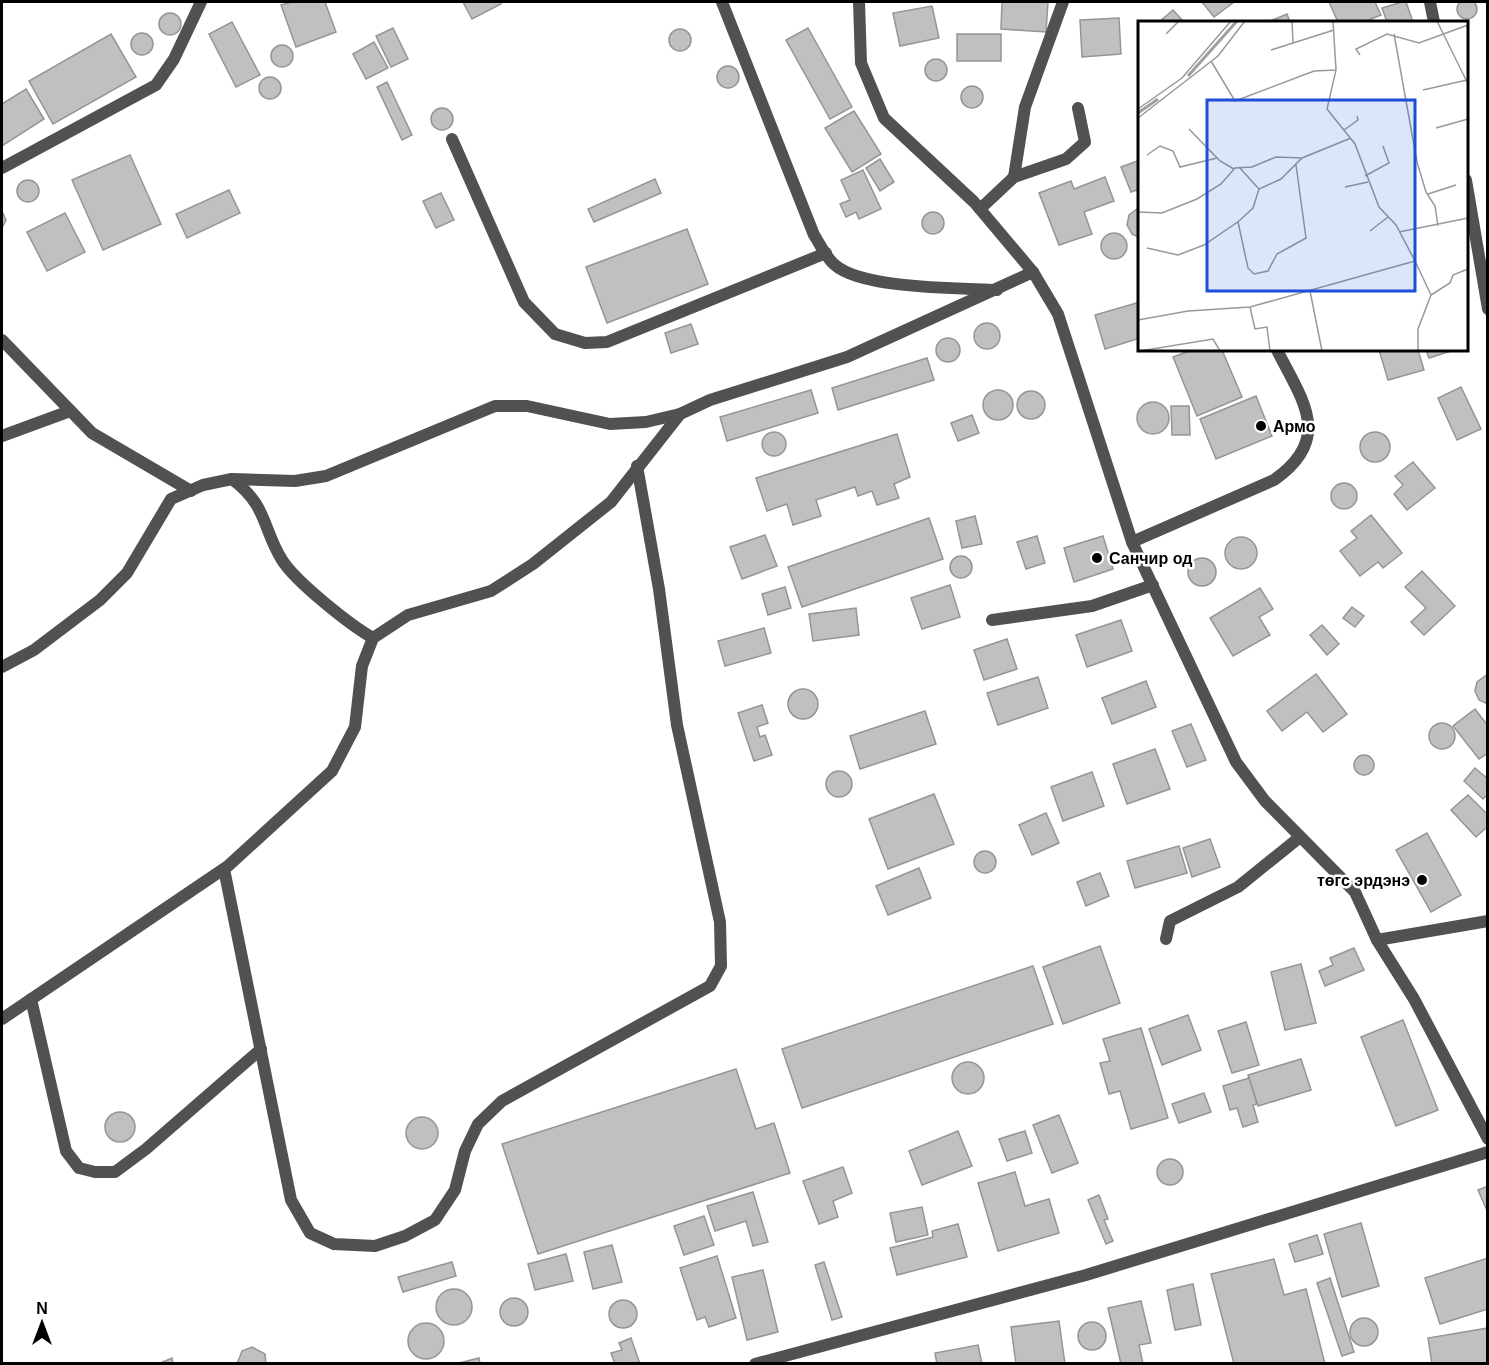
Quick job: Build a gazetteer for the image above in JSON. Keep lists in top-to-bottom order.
{
  "places": ["Армо", "Санчир од", "төгс эрдэнэ"],
  "north": "top"
}
